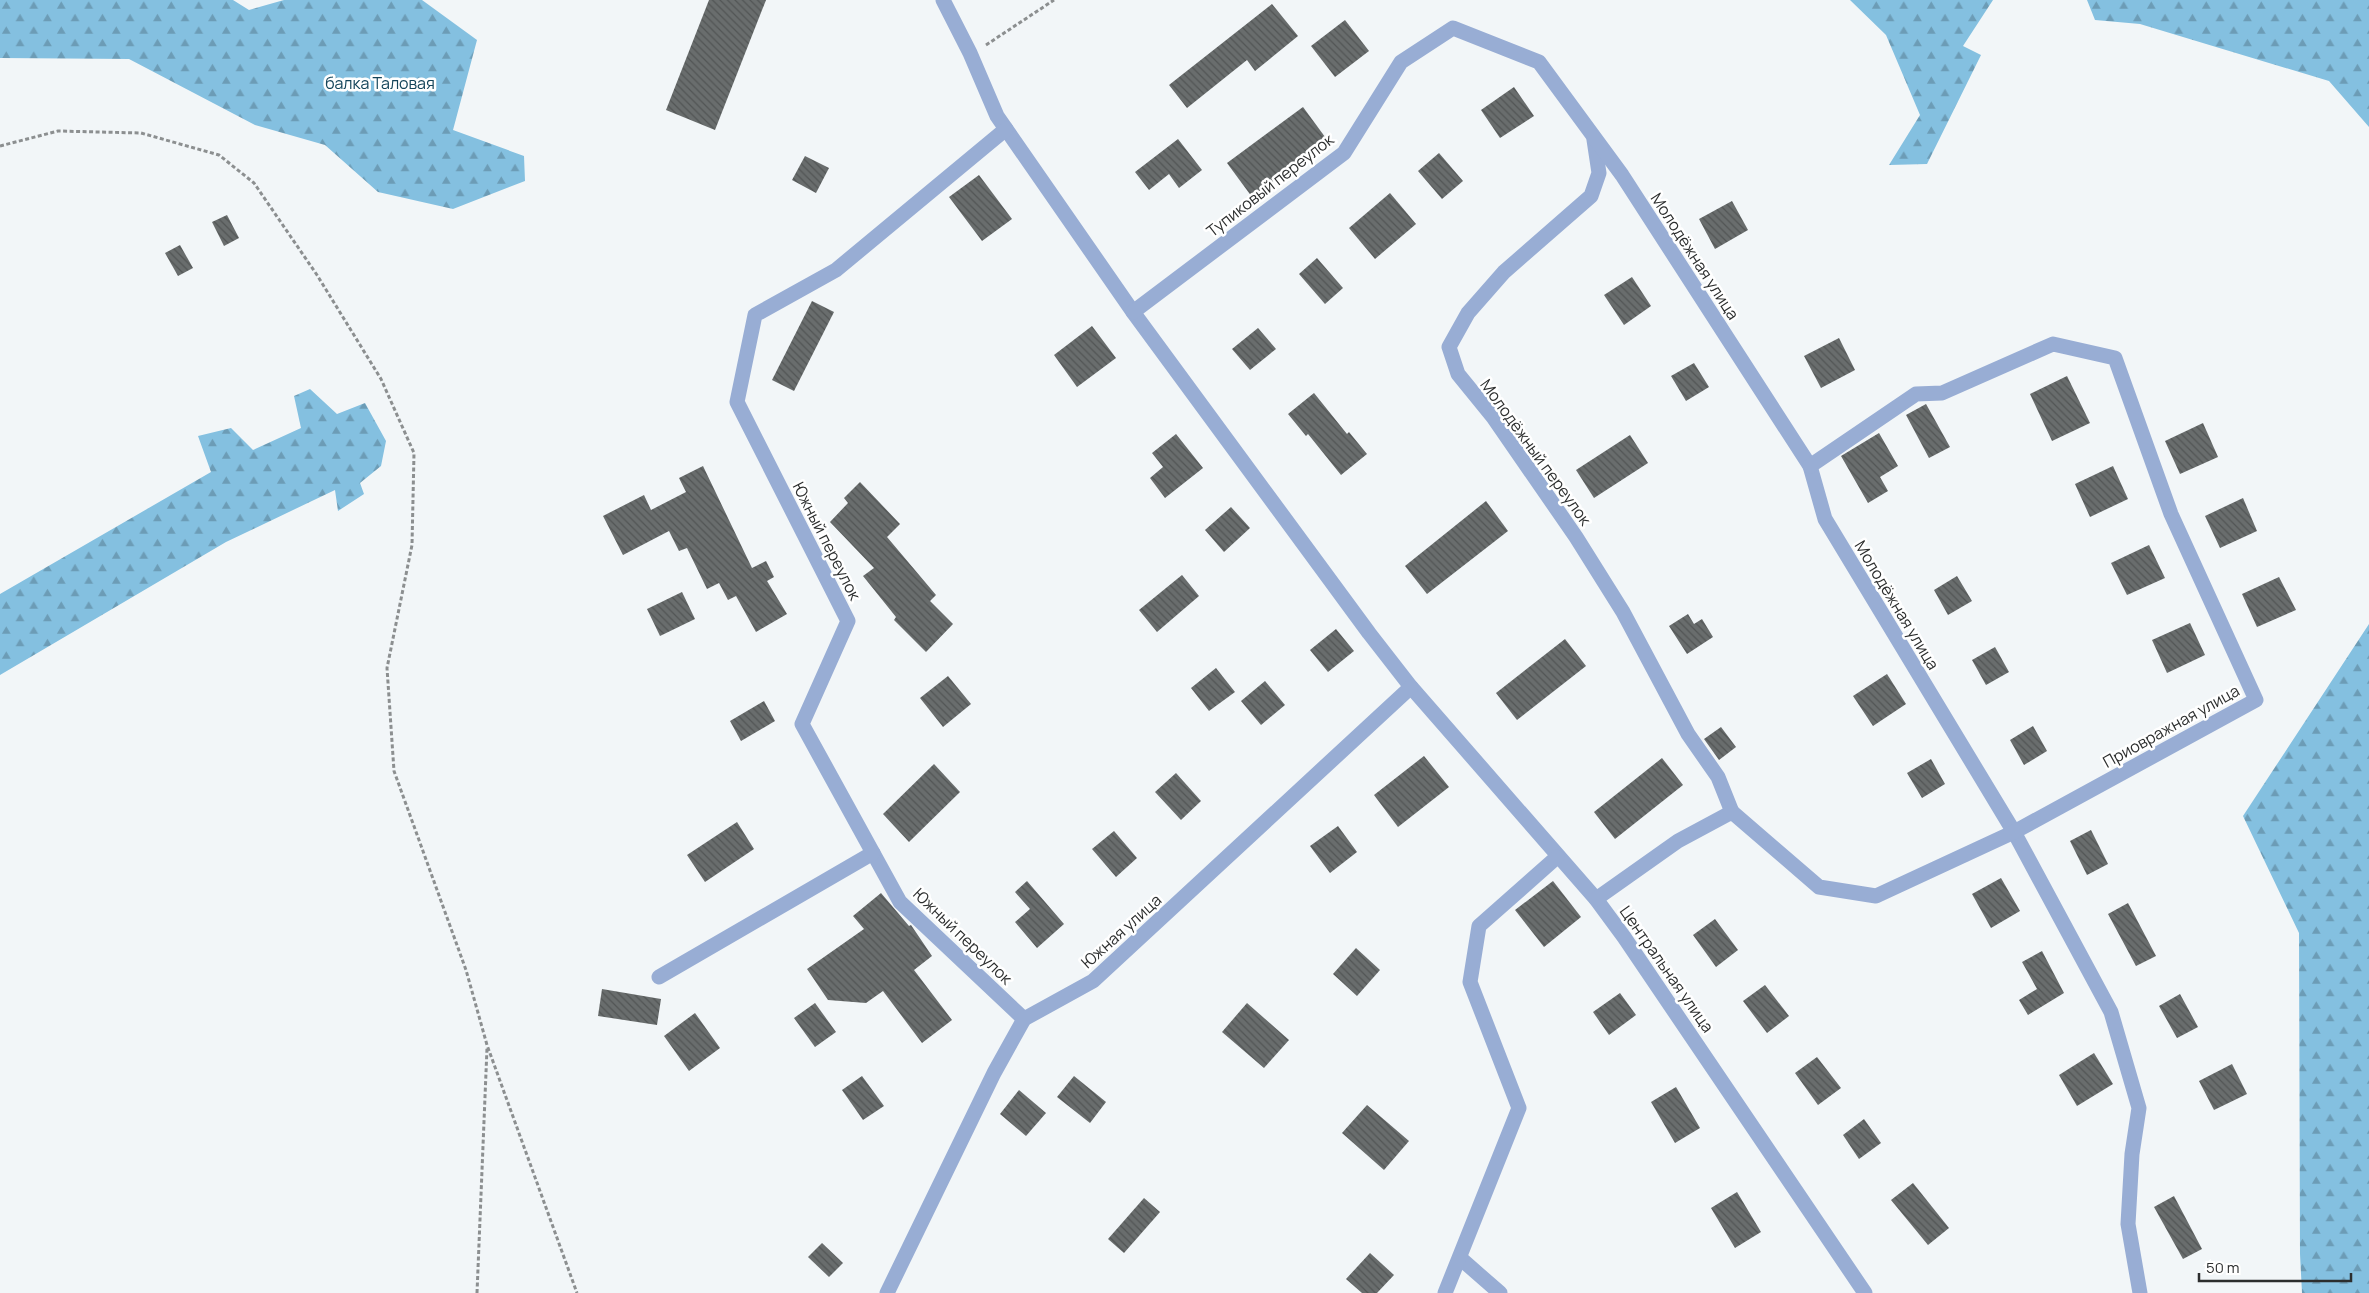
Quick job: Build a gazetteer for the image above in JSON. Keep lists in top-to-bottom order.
{
  "streets": {
    "street": [
      "Тупиковый переулок",
      "Молодёжная улица",
      "Молодёжный переулок",
      "Южный переулок",
      "Приовражная улица",
      "Южная улица",
      "Центральная улица"
    ]
  },
  "crossings": [
    ["Тупиковый переулок", "Молодёжная улица"],
    ["Тупиковый переулок", "Центральная улица"],
    ["Молодёжная улица", "Молодёжный переулок"],
    ["Молодёжная улица", "Приовражная улица"],
    ["Молодёжный переулок", "Приовражная улица"],
    ["Южный переулок", "Южная улица"],
    ["Южный переулок", "Центральная улица"],
    ["Южная улица", "Центральная улица"]
  ],
  "parks": ["балка Таловая"],
  "scale_bar": "50 m"
}
